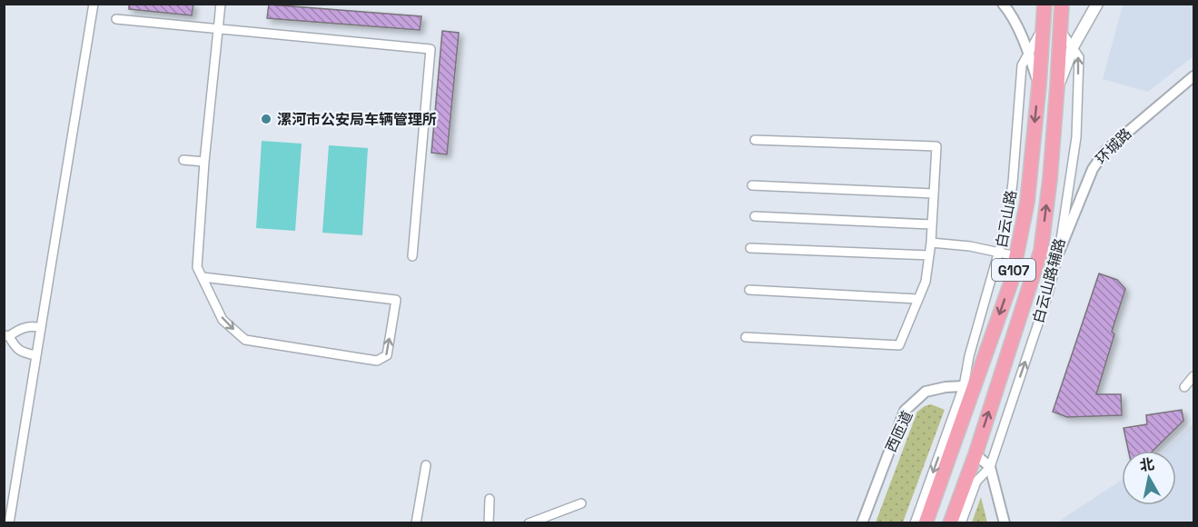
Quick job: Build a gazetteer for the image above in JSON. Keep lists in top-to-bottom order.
{
  "streets": {
    "highway": ["白云山路", "G107"],
    "street": ["环城路", "白云山路辅路", "西匝道"]
  },
  "crossings": [
    ["环城路", "白云山路辅路"],
    ["白云山路", "西匝道"],
    ["G107", "白云山路辅路"]
  ],
  "places": ["漯河市公安局车辆管理所"],
  "north": "top"
}
